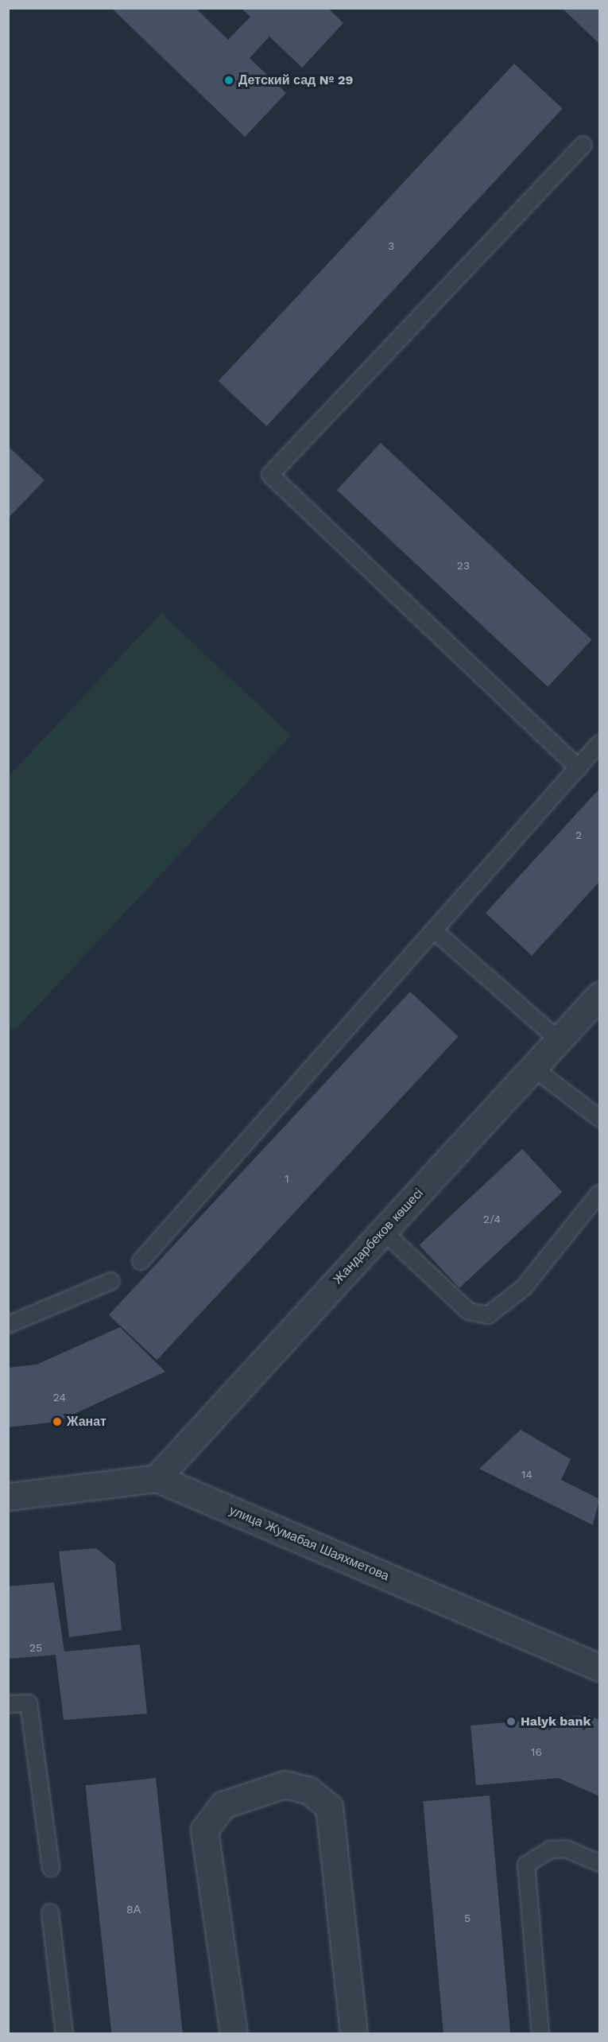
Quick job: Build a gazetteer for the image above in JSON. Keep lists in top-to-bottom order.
{
  "streets": {
    "street": ["Жандарбеков көшесі", "улица Жумабая Шаяхметова"]
  },
  "crossings": [
    ["Жандарбеков көшесі", "улица Жумабая Шаяхметова"]
  ],
  "places": ["Детский сад № 29", "Жанат", "Halyk bank"],
  "house_numbers": [
    "3",
    "23",
    "2",
    "1",
    "2/4",
    "24",
    "14",
    "25",
    "16",
    "8А",
    "5"
  ]
}
